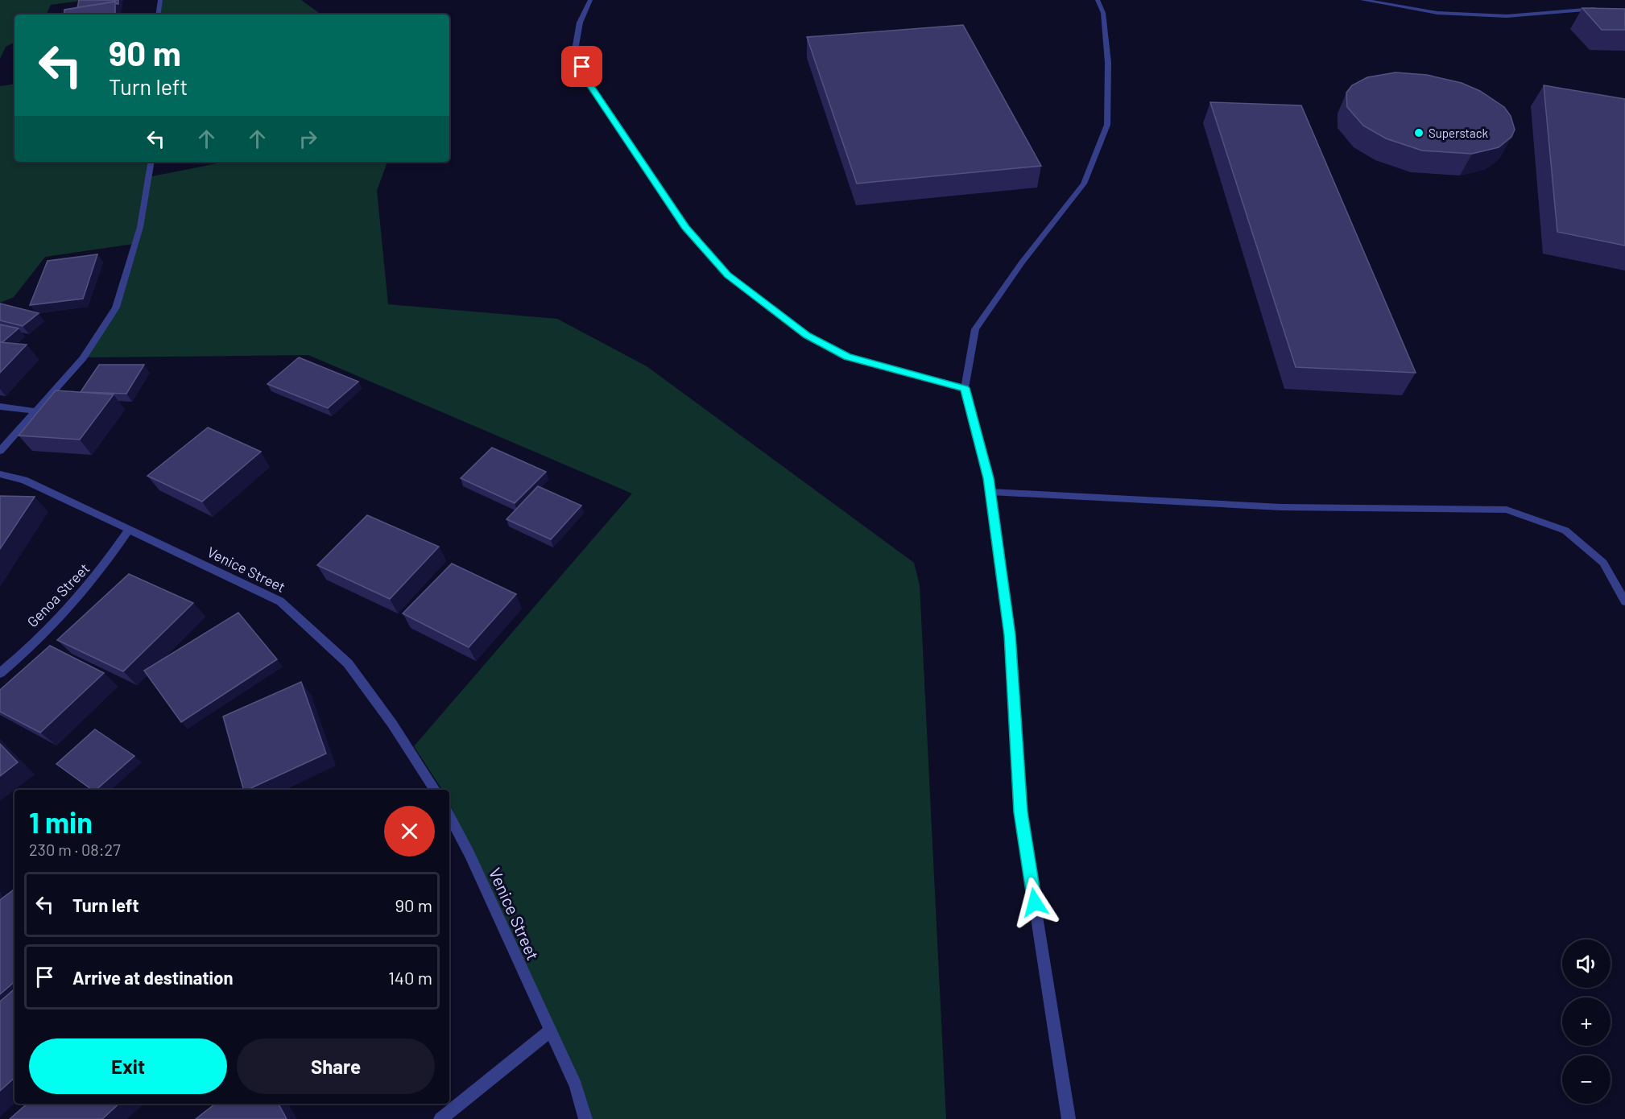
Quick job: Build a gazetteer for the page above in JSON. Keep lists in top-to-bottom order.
{
  "streets": {
    "street": ["Venice Street", "Genoa Street"]
  },
  "crossings": [
    ["Venice Street", "Genoa Street"]
  ],
  "places": ["Superstack"],
  "page": {
    "turn": ["90 m", "Turn left"],
    "heading": ["1 min", "230 m · 08:27"],
    "list": [
      {
        "name": "Turn left",
        "value": "90 m"
      },
      {
        "name": "Arrive at destination",
        "value": "140 m"
      }
    ],
    "map_buttons": ["+", "−"],
    "buttons": ["Exit", "Share"]
  }
}
